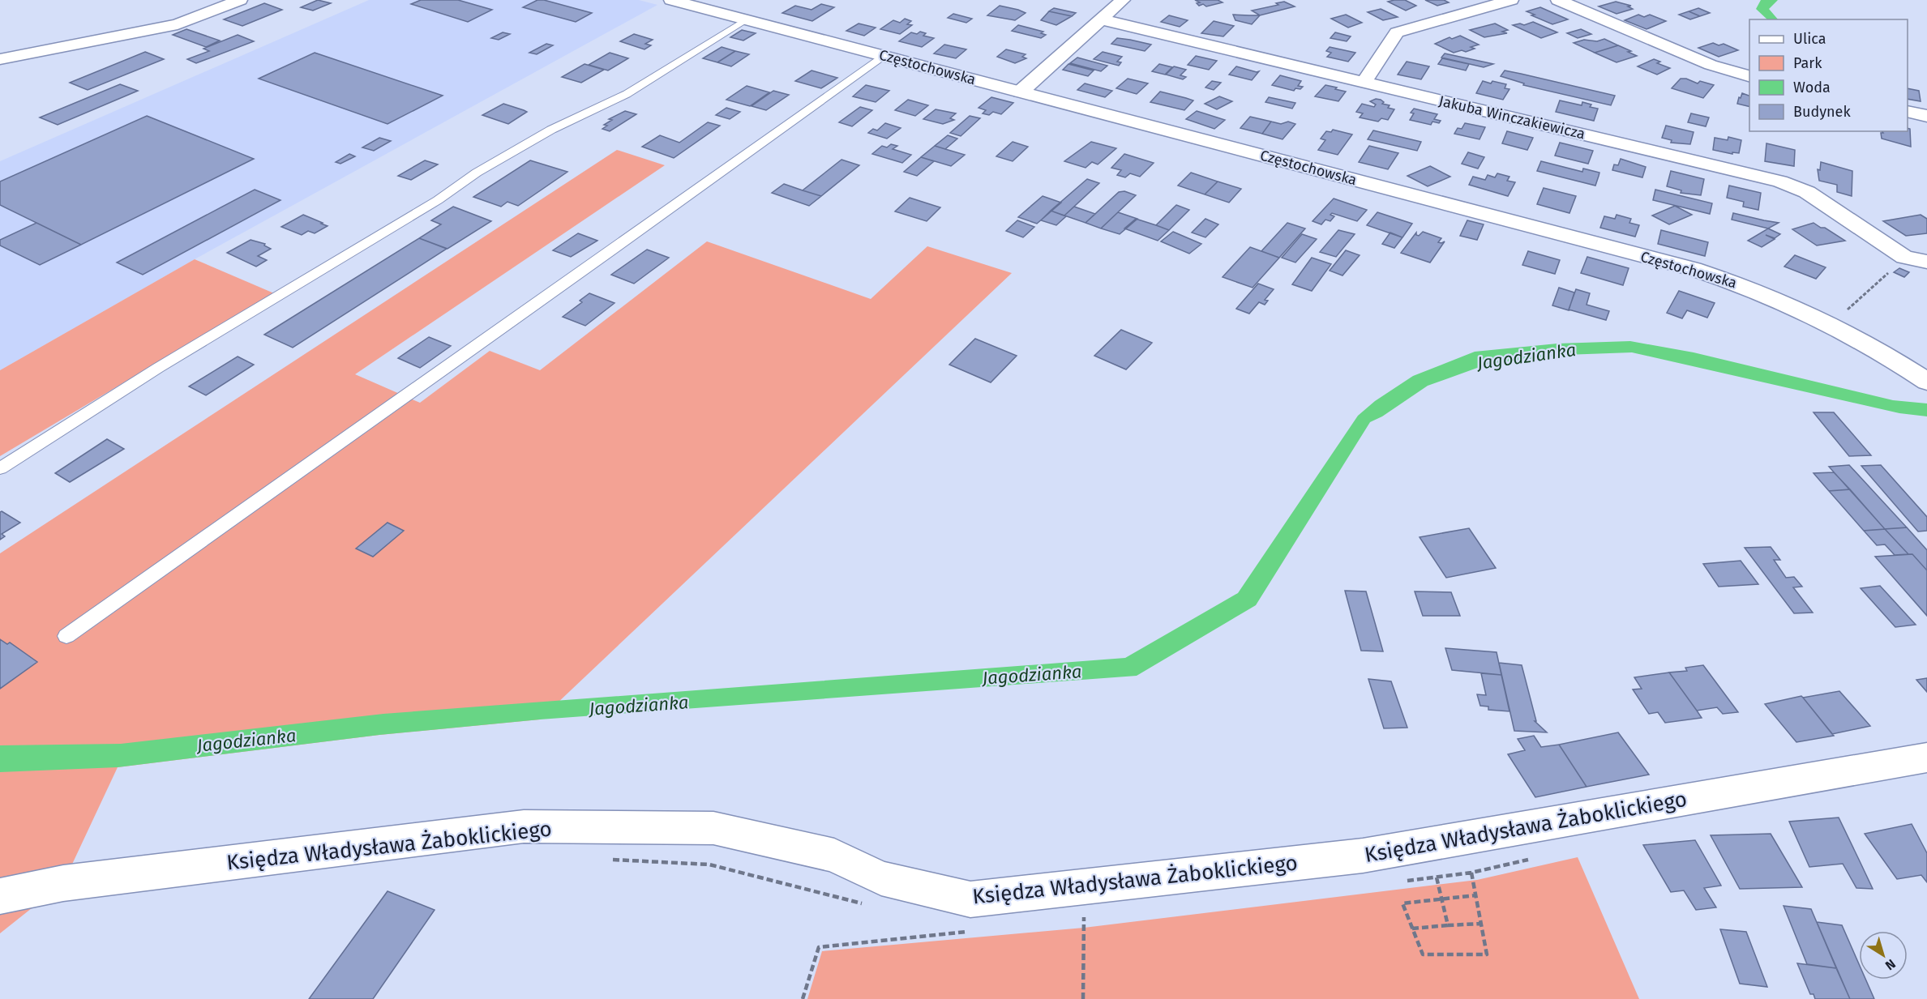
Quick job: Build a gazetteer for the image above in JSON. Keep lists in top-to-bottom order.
{
  "streets": {
    "street": ["Częstochowska", "Jakuba Winczakiewicza", "Księdza Władysława Żaboklickiego"]
  },
  "water": ["Jagodzianka"],
  "legend": [
    "Ulica",
    "Park",
    "Woda",
    "Budynek"
  ],
  "north": "bottom right"
}
